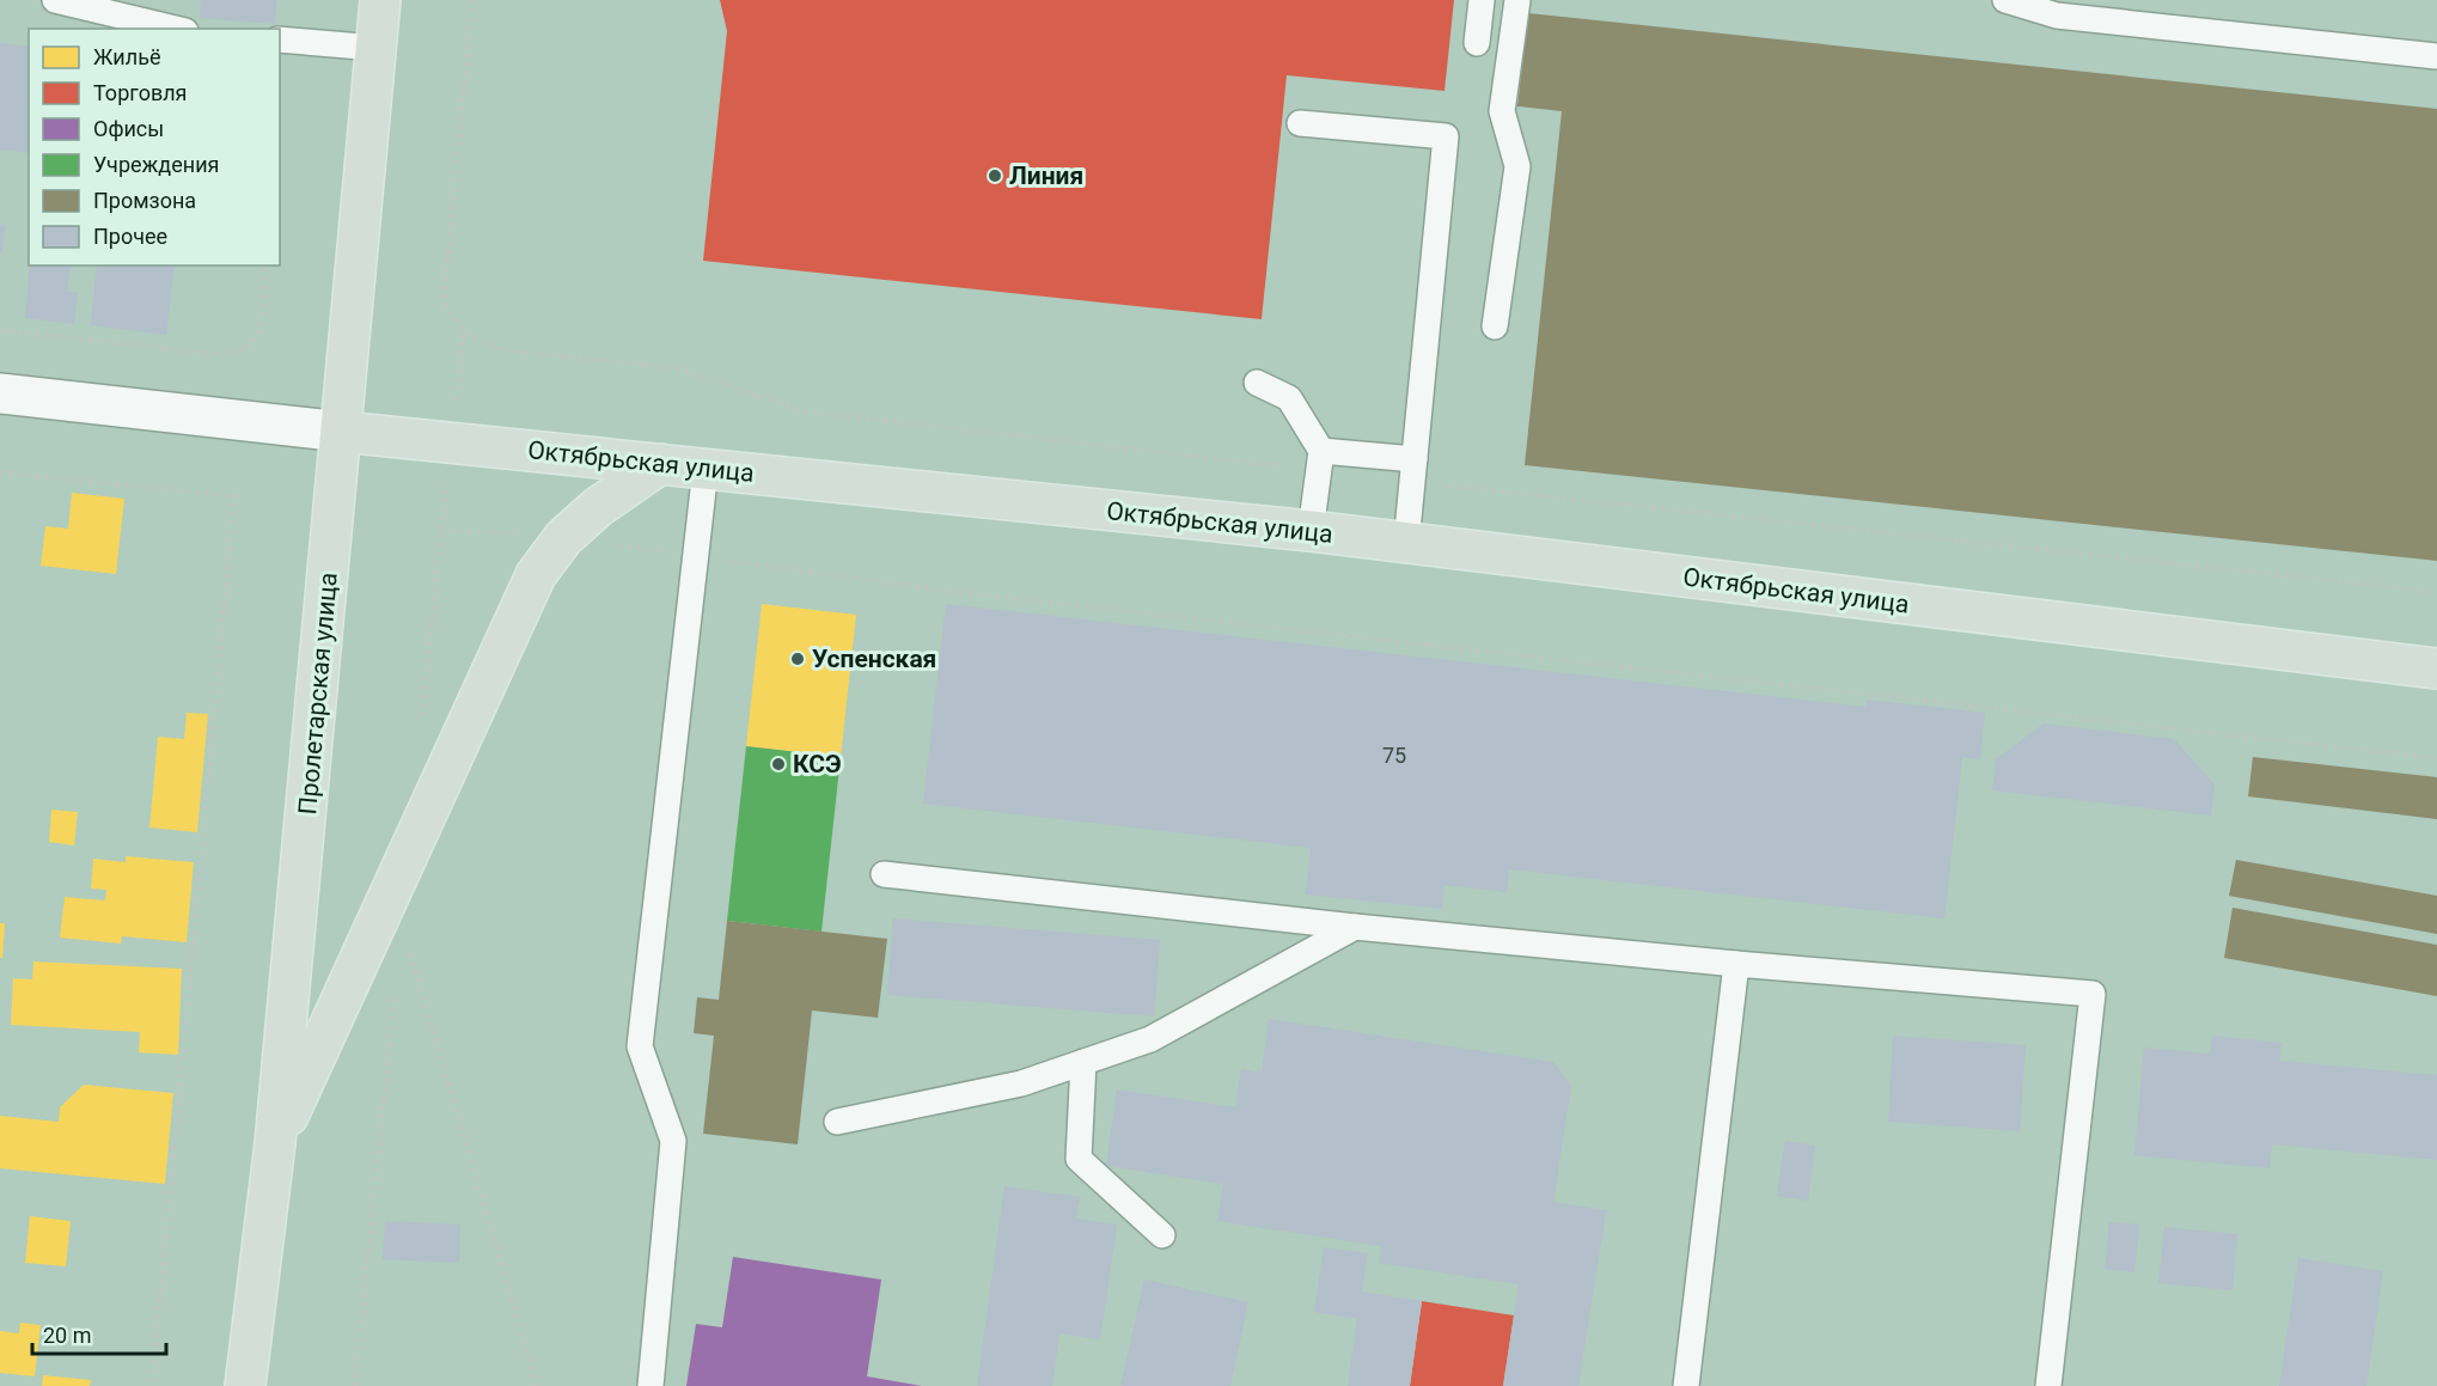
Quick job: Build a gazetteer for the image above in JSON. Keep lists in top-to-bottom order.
{
  "streets": {
    "main road": ["Октябрьская улица", "Пролетарская улица"]
  },
  "crossings": [
    ["Октябрьская улица", "Пролетарская улица"]
  ],
  "places": ["Линия", "Успенская", "КСЭ"],
  "house_numbers": ["75"],
  "legend": [
    "Жильё",
    "Торговля",
    "Офисы",
    "Учреждения",
    "Промзона",
    "Прочее"
  ],
  "scale_bar": "20 m"
}
